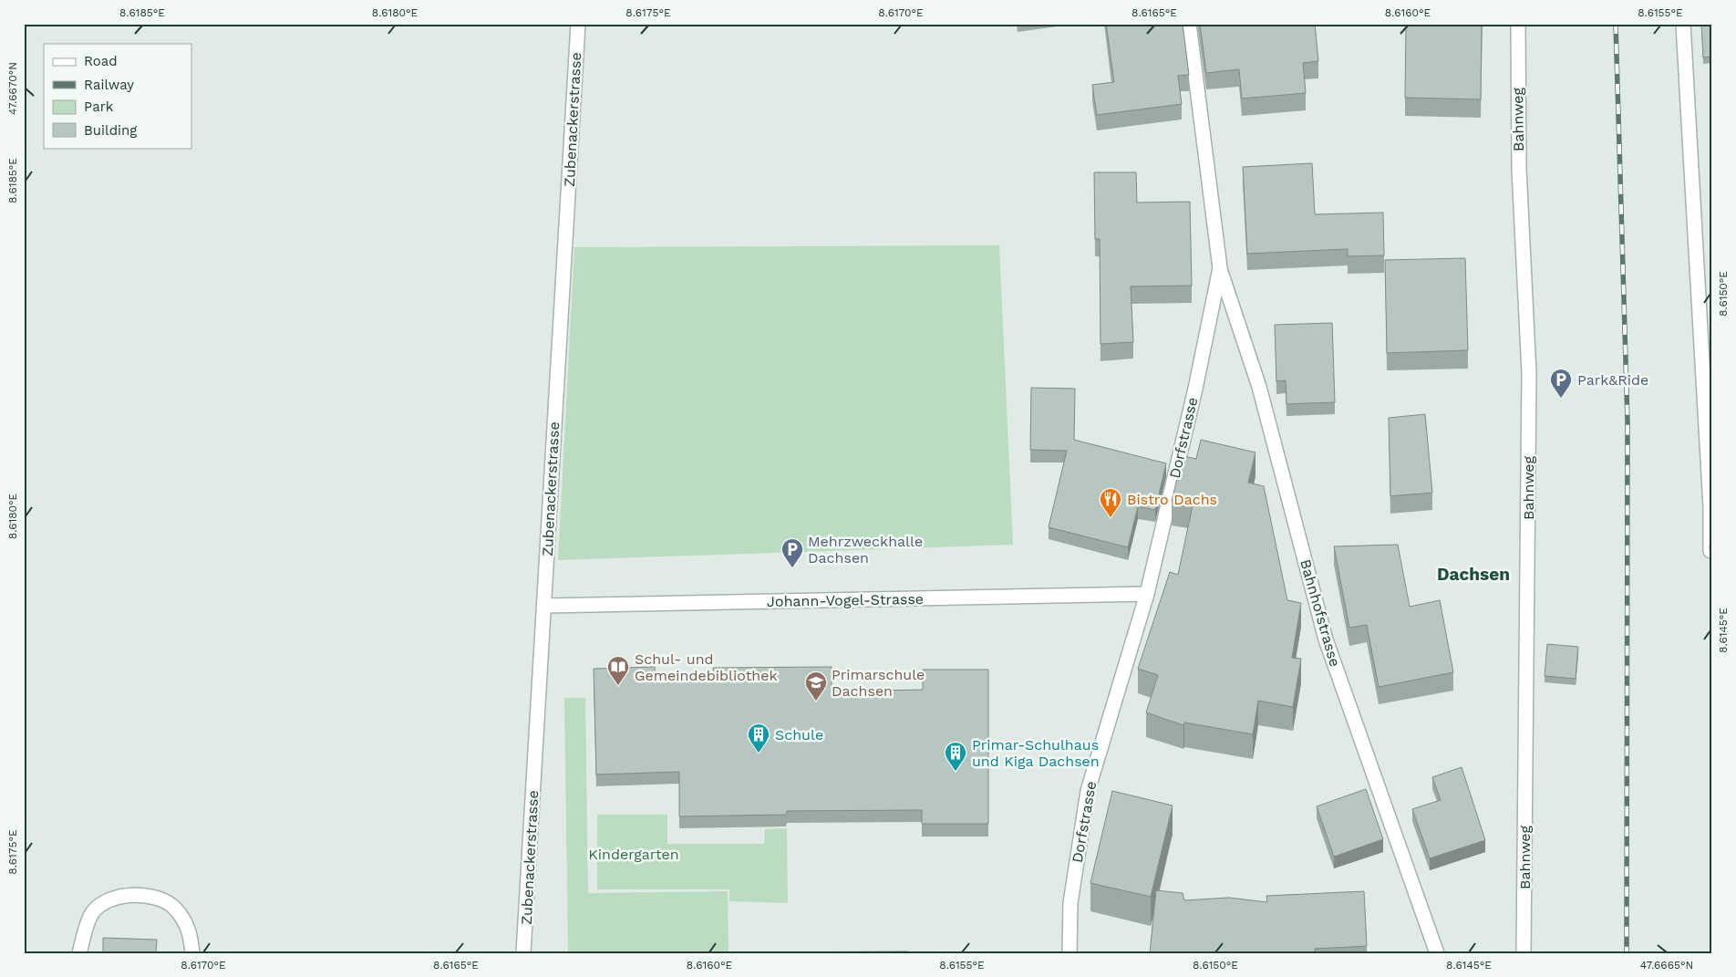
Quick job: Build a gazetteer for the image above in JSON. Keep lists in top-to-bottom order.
{
  "streets": {
    "street": [
      "Zubenackerstrasse",
      "Bahnweg",
      "Dorfstrasse",
      "Johann-Vogel-Strasse",
      "Bahnhofstrasse"
    ]
  },
  "crossings": [
    ["Zubenackerstrasse", "Johann-Vogel-Strasse"],
    ["Dorfstrasse", "Johann-Vogel-Strasse"],
    ["Dorfstrasse", "Bahnhofstrasse"]
  ],
  "districts": ["Dachsen"],
  "parks": ["Kindergarten"],
  "places": {
    "parking": ["Park&Ride", "Mehrzweckhalle Dachsen"],
    "restaurant": ["Bistro Dachs"],
    "library": ["Schul- und Gemeindebibliothek"],
    "school or university": ["Primarschule Dachsen"],
    "building": ["Schule", "Primar-Schulhaus und Kiga Dachsen"]
  },
  "legend": [
    "Road",
    "Railway",
    "Park",
    "Building"
  ],
  "coordinates": [
    "8.6185°E",
    "8.6180°E",
    "8.6175°E",
    "8.6170°E",
    "8.6165°E",
    "8.6160°E",
    "8.6155°E",
    "47.6670°N",
    "8.6150°E",
    "8.6145°E",
    "47.6665°N"
  ]
}
